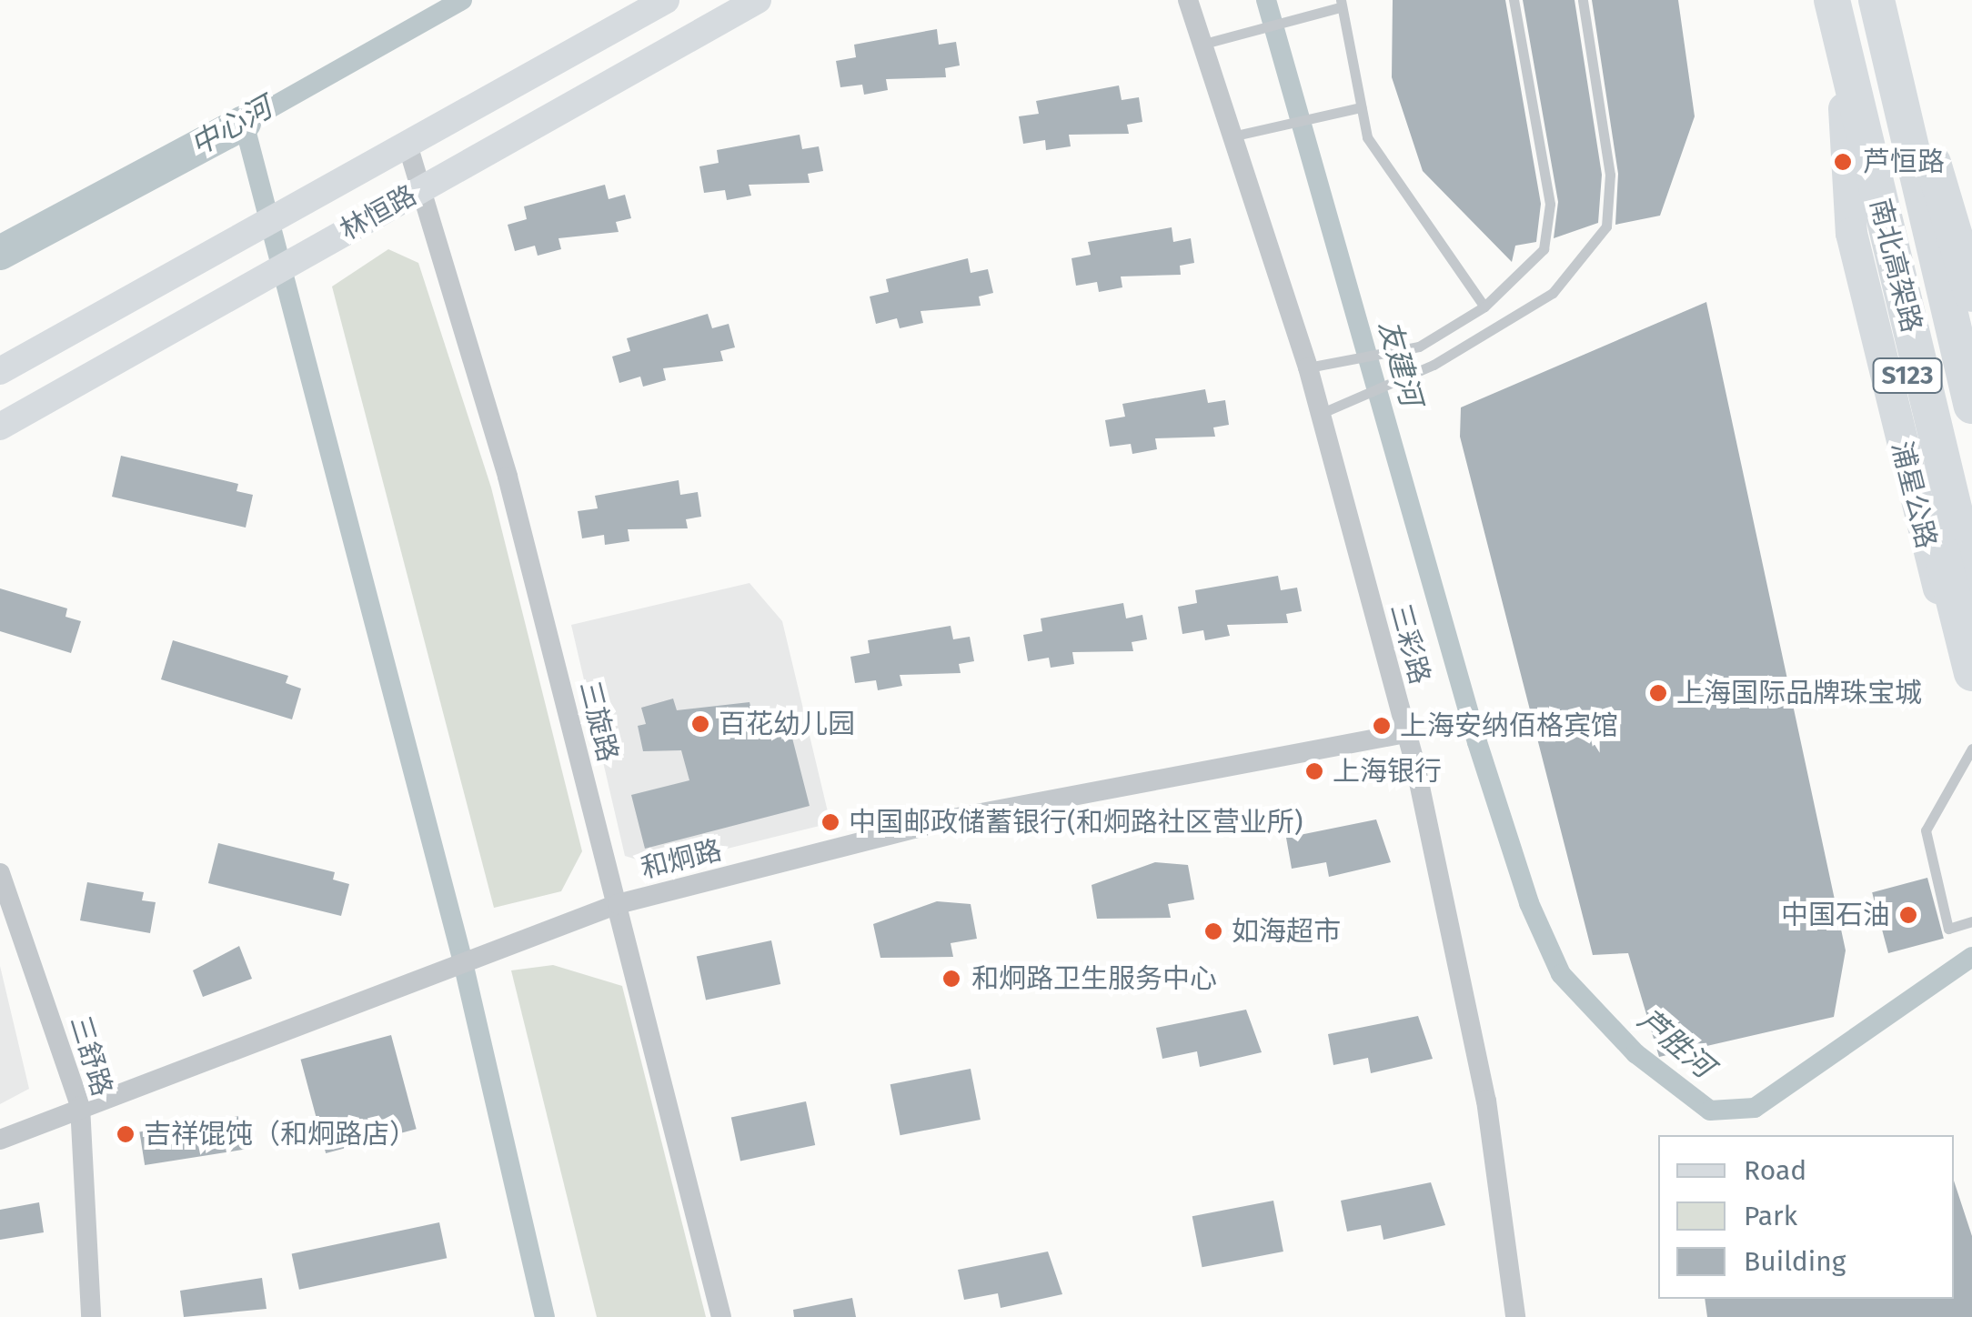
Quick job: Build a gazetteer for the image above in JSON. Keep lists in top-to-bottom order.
{
  "streets": {
    "highway": ["南北高架路"],
    "main road": ["林恒路", "S123", "浦星公路"],
    "street": [
      "三彩路",
      "三旋路",
      "和炯路",
      "三舒路"
    ]
  },
  "crossings": [
    ["林恒路", "三旋路"],
    ["三彩路", "和炯路"],
    ["三旋路", "和炯路"],
    ["和炯路", "三舒路"]
  ],
  "water": ["中心河", "友建河", "芦胜河"],
  "places": [
    "芦恒路",
    "上海国际品牌珠宝城",
    "百花幼儿园",
    "上海安纳佰格宾馆",
    "上海银行",
    "中国邮政储蓄银行(和炯路社区营业所)",
    "中国石油",
    "如海超市",
    "和炯路卫生服务中心",
    "吉祥馄饨（和炯路店）"
  ],
  "legend": ["Road", "Park", "Building"]
}
